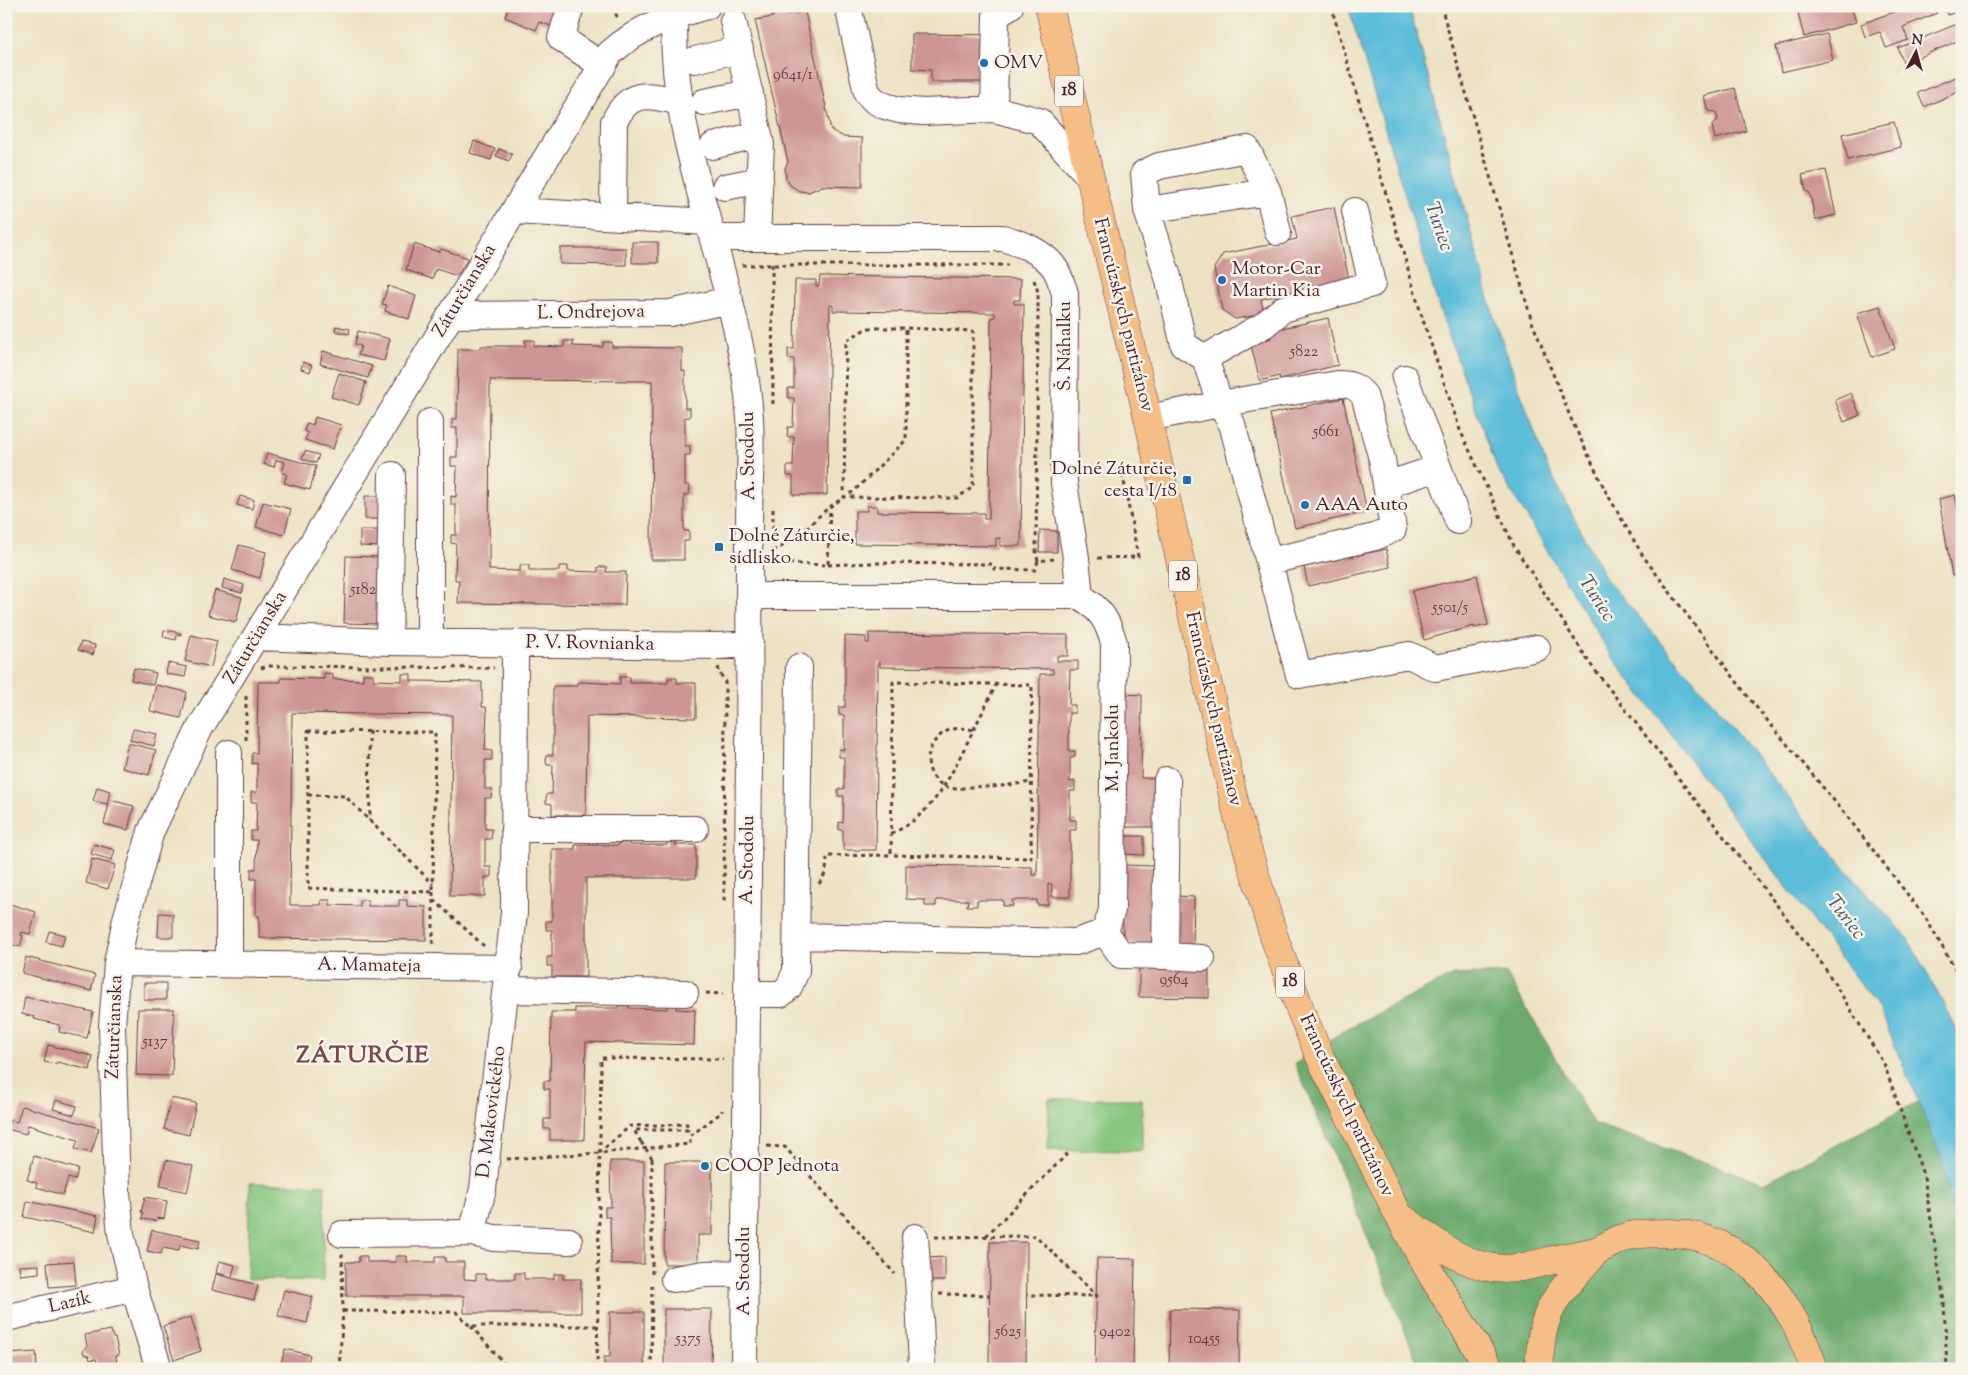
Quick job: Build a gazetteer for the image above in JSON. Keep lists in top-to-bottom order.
{
  "streets": {
    "main road": ["18", "Francúzskych partizánov"],
    "street": [
      "Záturčianska",
      "Ľ. Ondrejova",
      "Š. Náhalku",
      "A. Stodolu",
      "P. V. Rovnianka",
      "M. Jankolu",
      "A. Mamateja",
      "D. Makovického",
      "Lazík"
    ]
  },
  "crossings": [
    ["18", "Francúzskych partizánov"],
    ["Záturčianska", "Ľ. Ondrejova"],
    ["Záturčianska", "Š. Náhalku"],
    ["Záturčianska", "A. Stodolu"],
    ["Záturčianska", "P. V. Rovnianka"],
    ["Záturčianska", "A. Mamateja"],
    ["Záturčianska", "Lazík"],
    ["Ľ. Ondrejova", "A. Stodolu"],
    ["Š. Náhalku", "A. Stodolu"],
    ["Š. Náhalku", "M. Jankolu"],
    ["A. Stodolu", "P. V. Rovnianka"],
    ["P. V. Rovnianka", "D. Makovického"],
    ["A. Mamateja", "D. Makovického"]
  ],
  "districts": ["ZÁTURČIE"],
  "water": ["Turiec"],
  "places": {
    "other": [
      "OMV",
      "Motor-Car Martin Kia",
      "AAA Auto",
      "COOP Jednota"
    ],
    "transit": ["Dolné Záturčie, cesta I/18", "Dolné Záturčie, sídlisko"]
  },
  "house_numbers": [
    "9641/1",
    "5822",
    "5661",
    "5182",
    "5501/5",
    "9564",
    "5137",
    "5625",
    "9402",
    "5375",
    "10455"
  ],
  "north": "top"
}
